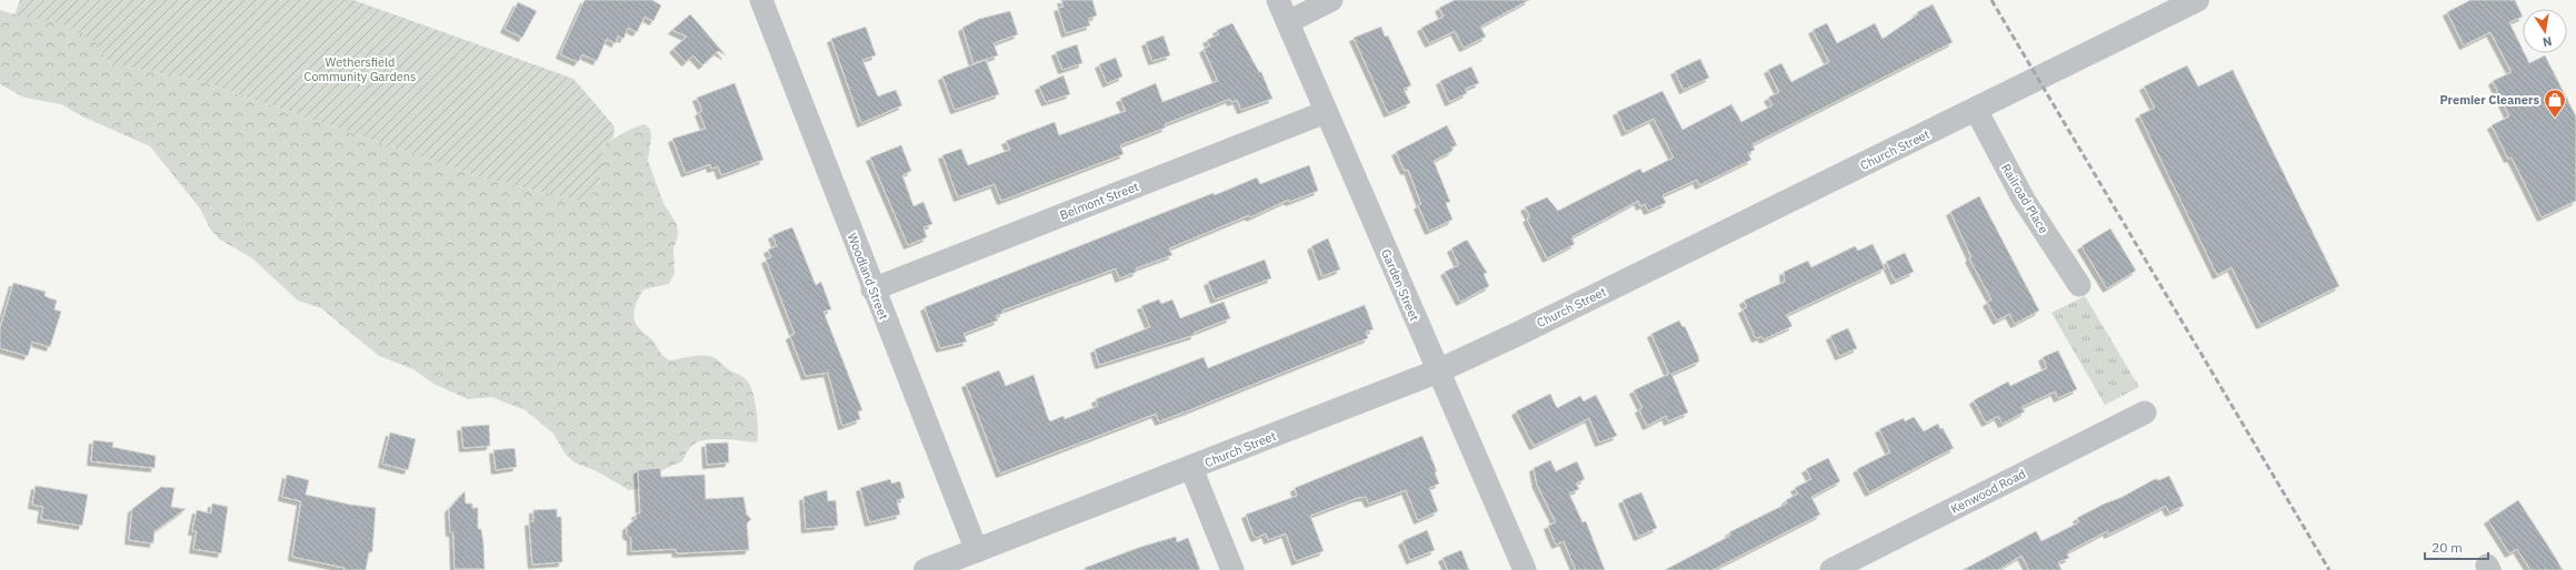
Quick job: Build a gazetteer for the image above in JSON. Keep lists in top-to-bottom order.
{
  "streets": {
    "street": [
      "Church Street",
      "Railroad Place",
      "Belmont Street",
      "Woodland Street",
      "Garden Street",
      "Kenwood Road"
    ]
  },
  "crossings": [
    ["Church Street", "Railroad Place"],
    ["Church Street", "Woodland Street"],
    ["Church Street", "Garden Street"],
    ["Belmont Street", "Woodland Street"],
    ["Belmont Street", "Garden Street"]
  ],
  "parks": ["Wethersfield Community Gardens"],
  "places": {
    "shop": ["Premier Cleaners"]
  },
  "scale_bar": "20 m",
  "north": "bottom"
}
